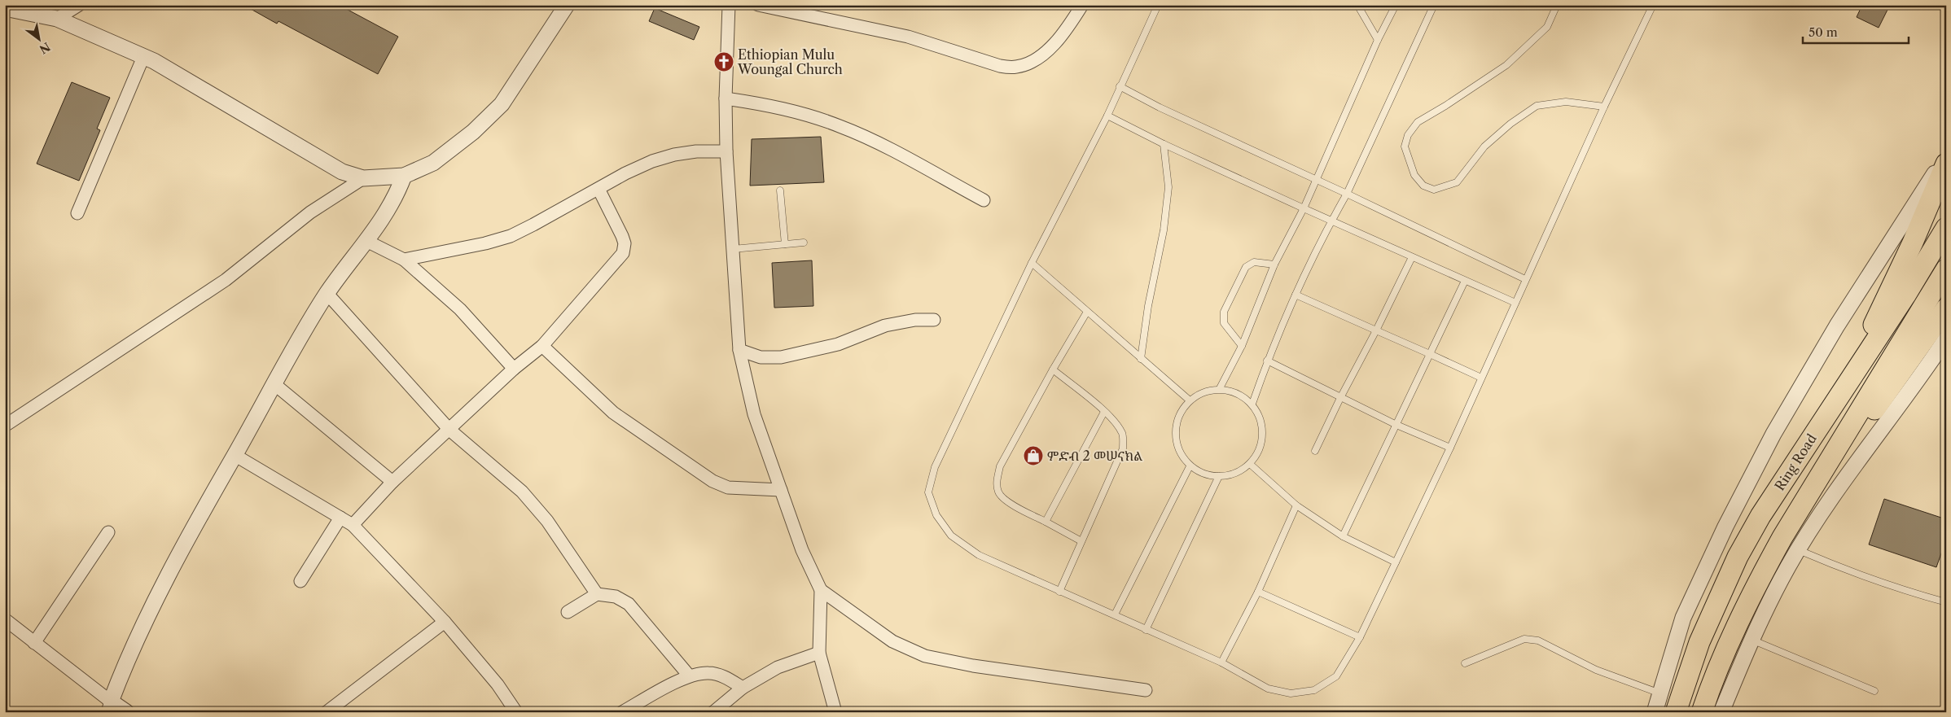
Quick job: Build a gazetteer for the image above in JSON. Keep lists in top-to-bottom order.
{
  "streets": {
    "highway": ["Ring Road"]
  },
  "places": {
    "church": ["Ethiopian Mulu Woungal Church"],
    "shop": ["ምድብ 2 መሠናክል"]
  },
  "scale_bar": "50 m",
  "north": "bottom right"
}
